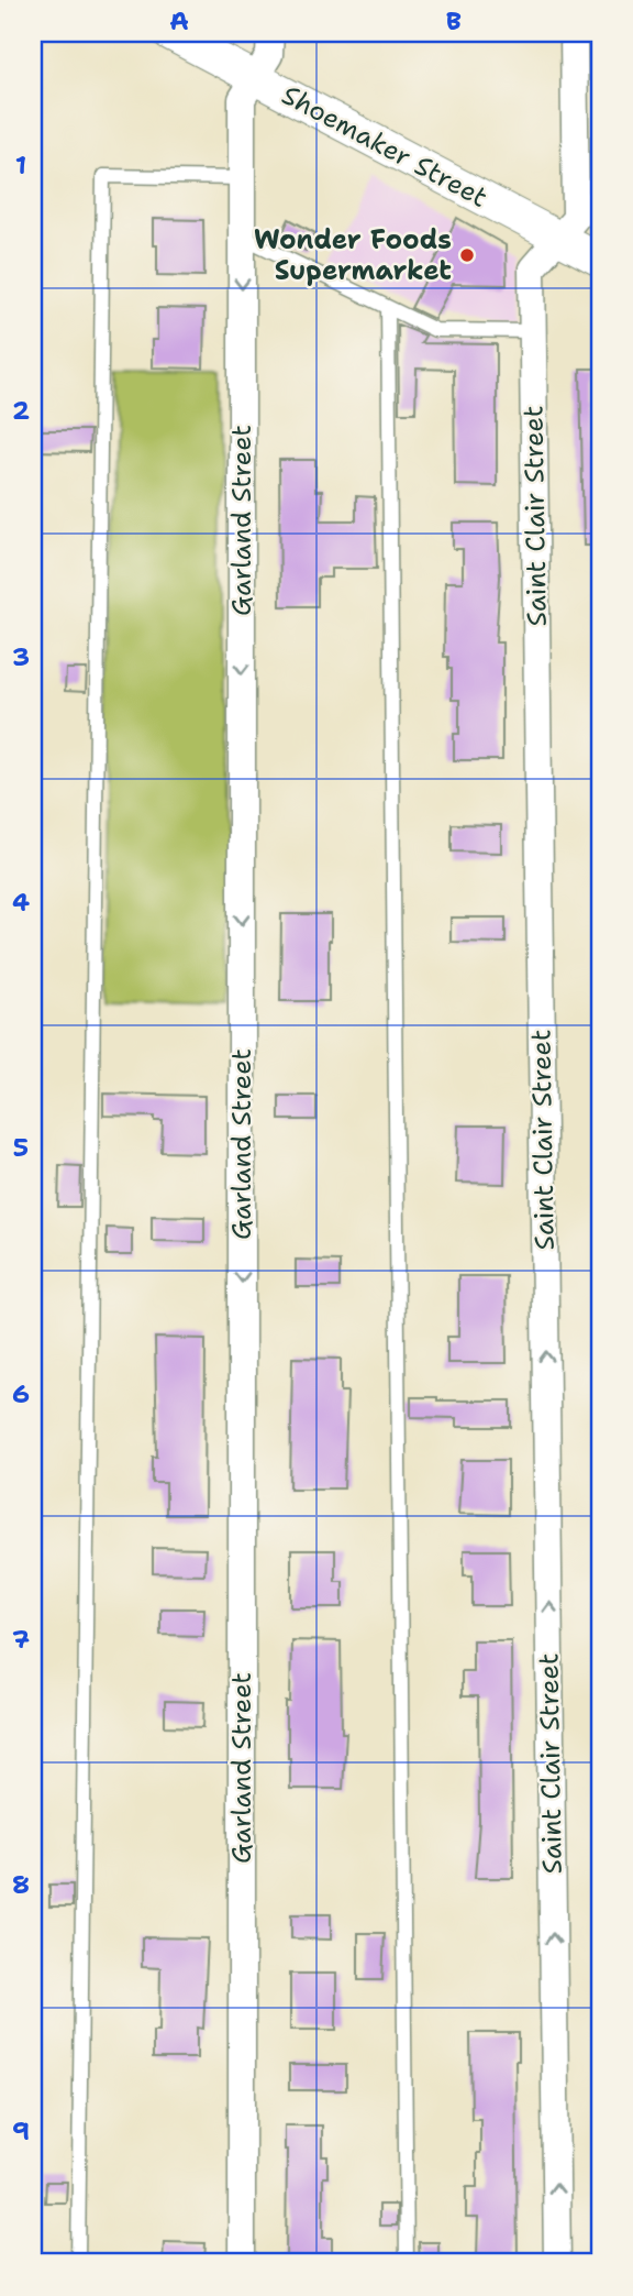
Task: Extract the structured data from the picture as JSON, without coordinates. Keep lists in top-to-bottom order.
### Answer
{
  "streets": {
    "street": ["Shoemaker Street", "Saint Clair Street", "Garland Street"]
  },
  "crossings": [
    ["Shoemaker Street", "Saint Clair Street"],
    ["Shoemaker Street", "Garland Street"]
  ],
  "one_way": ["Saint Clair Street", "Garland Street"],
  "places": ["Wonder Foods Supermarket"],
  "grid": {
    "columns": ["A", "B"],
    "rows": [
      "1",
      "2",
      "3",
      "4",
      "5",
      "6",
      "7",
      "8",
      "9"
    ]
  }
}
